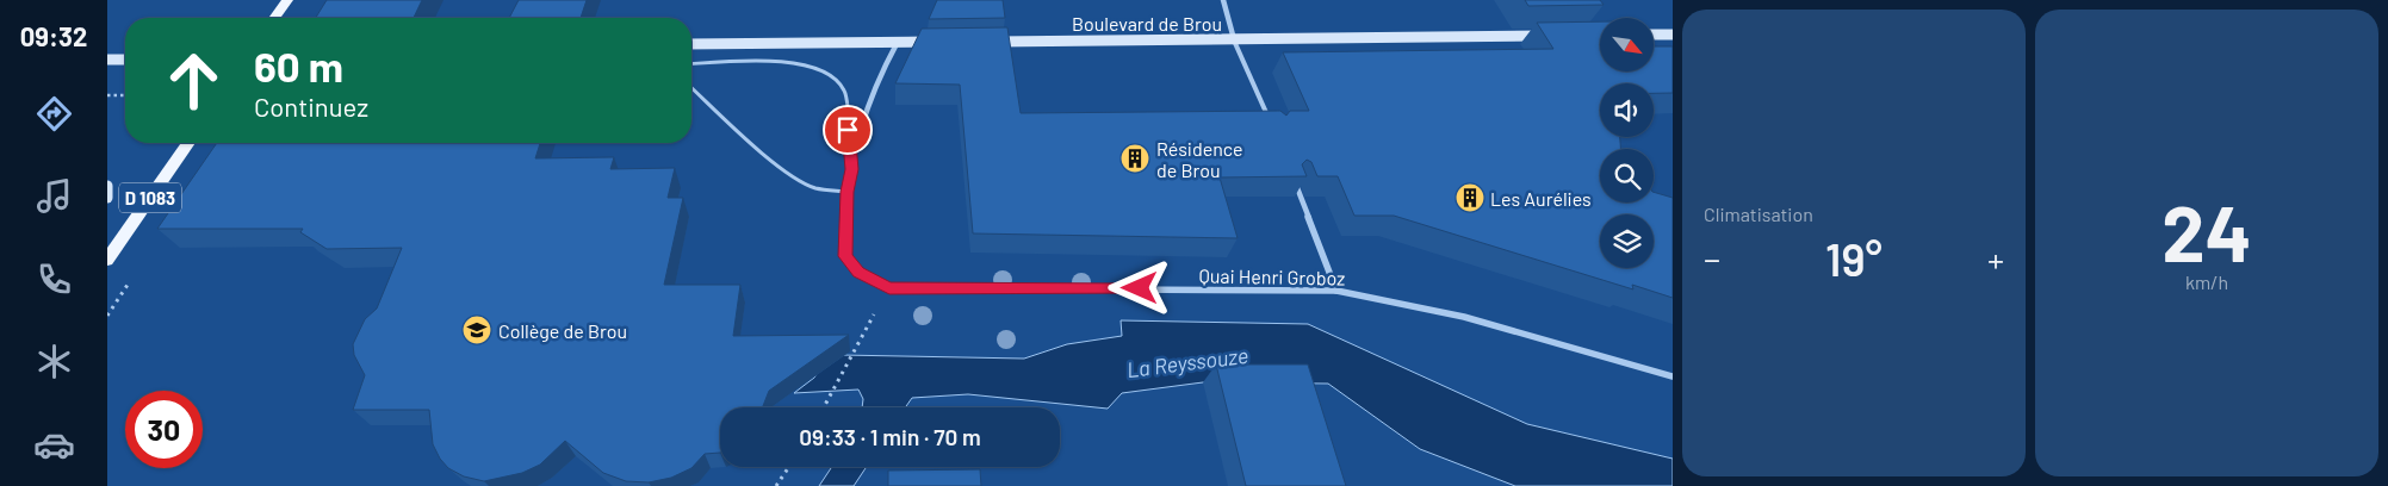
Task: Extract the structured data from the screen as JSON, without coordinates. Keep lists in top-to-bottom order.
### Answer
{
  "streets": {
    "main road": ["Boulevard de Brou", "D 1083"],
    "street": ["Quai Henri Groboz"]
  },
  "water": ["La Reyssouze"],
  "places": {
    "building": ["Résidence de Brou", "Les Aurélies"],
    "school or university": ["Collège de Brou"]
  },
  "north": "bottom right",
  "page": {
    "tabs": "09:32",
    "tile": [
      "Climatisation",
      ["24", "km/h"]
    ],
    "turn": ["60 m", "Continuez"],
    "heat": ["−", "19°", "+"],
    "limit": "30",
    "trip": "09:33 · 1 min · 70 m"
  }
}
